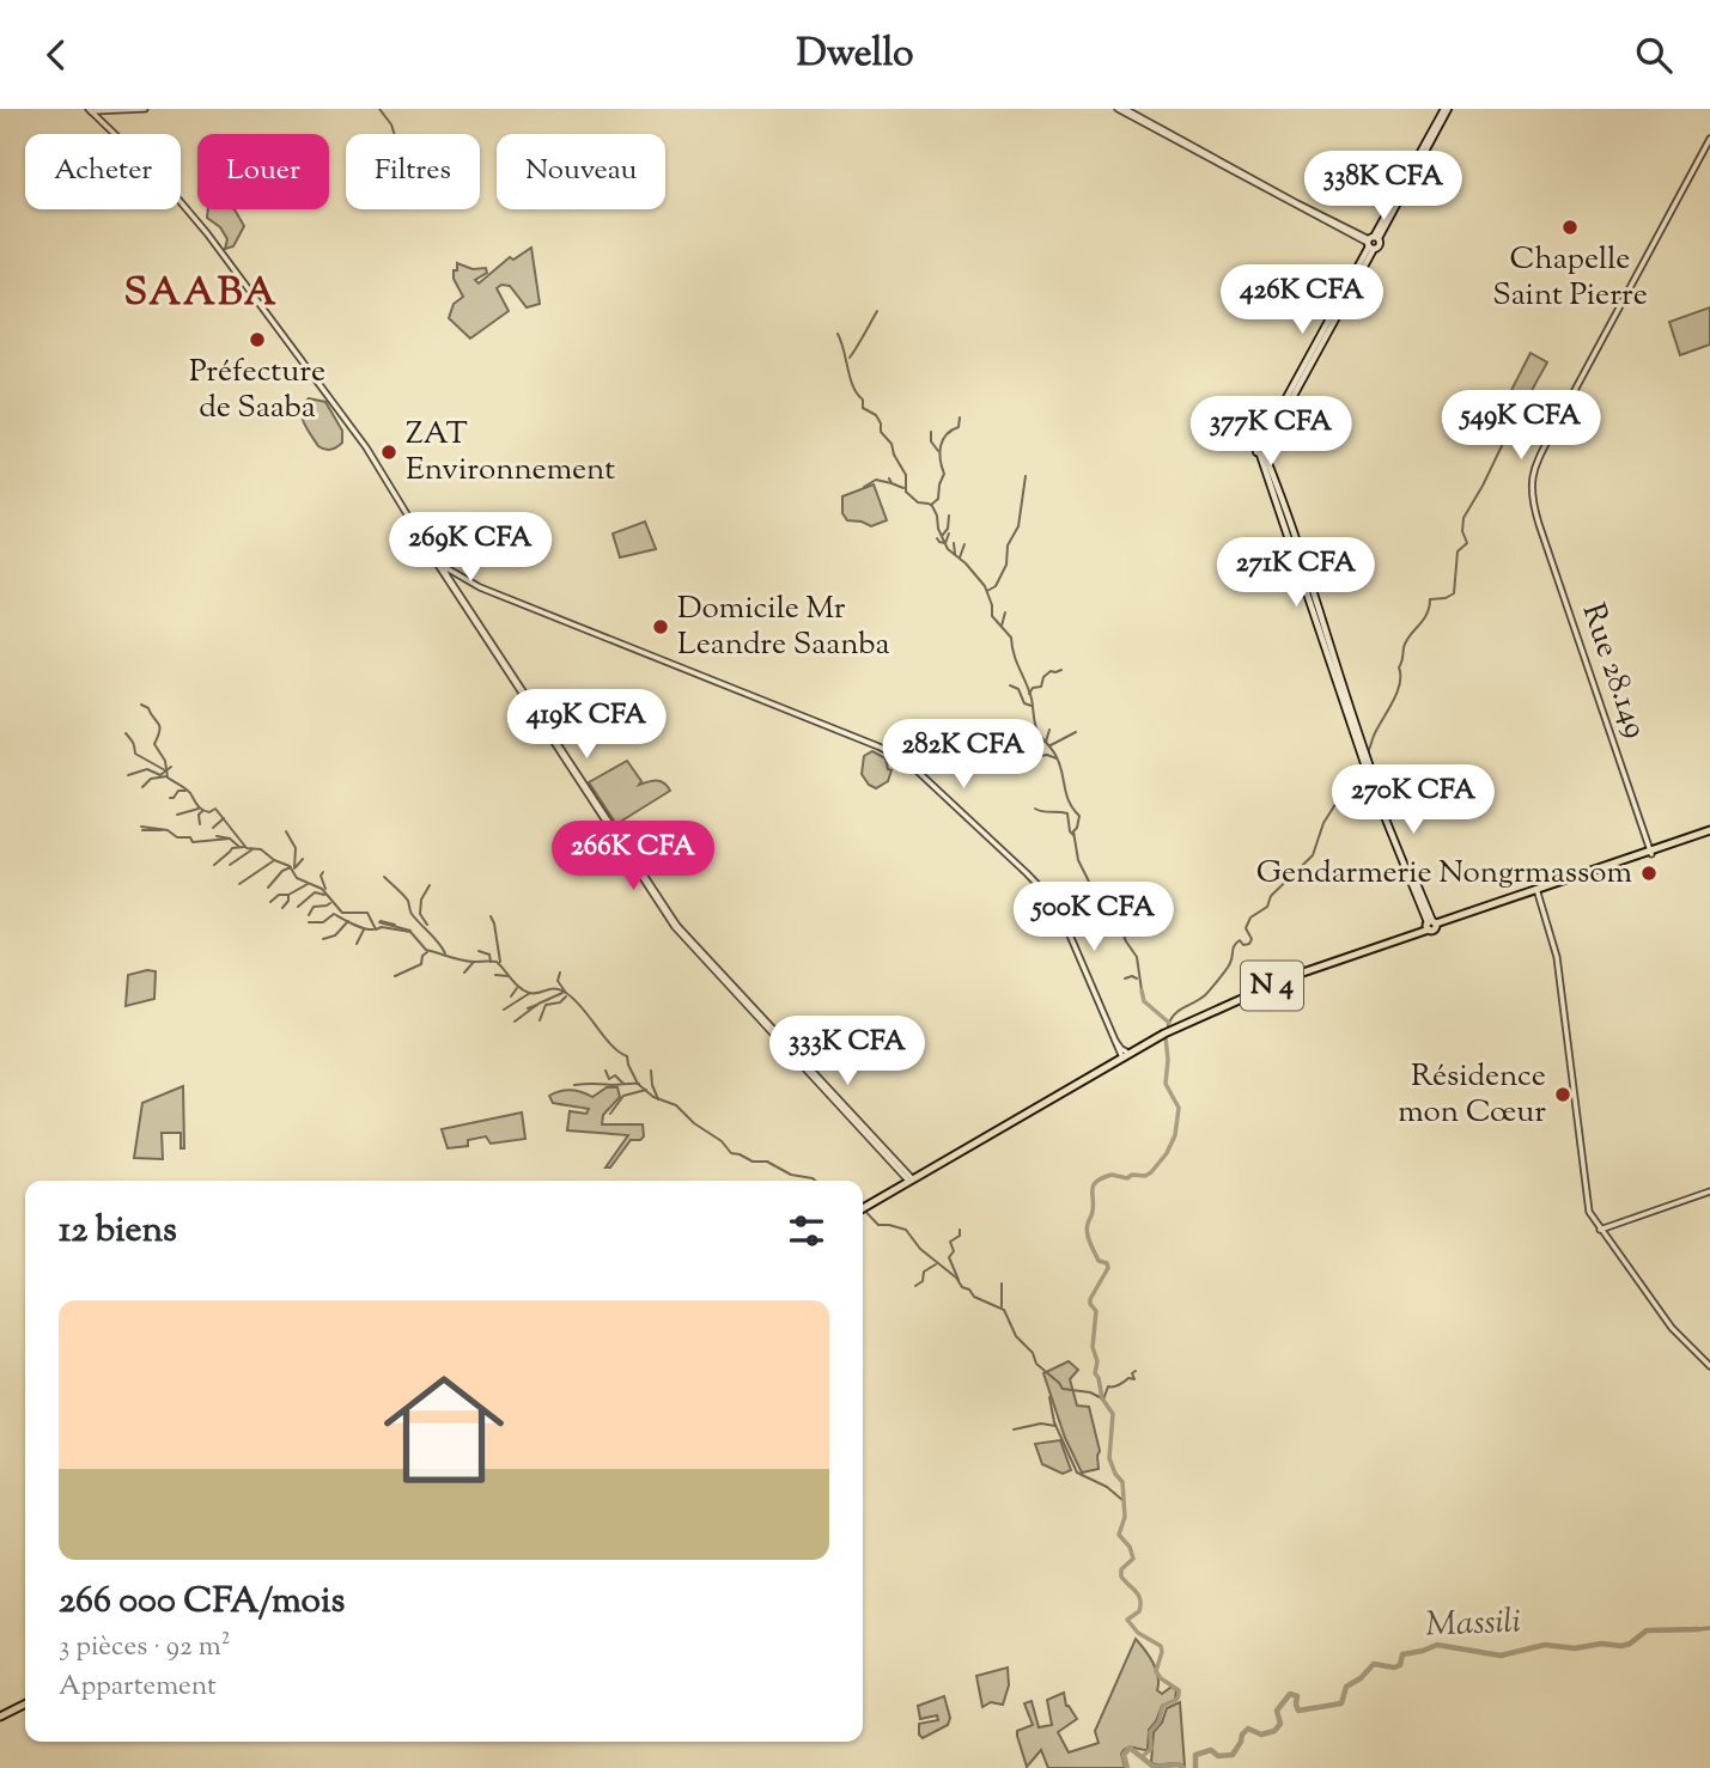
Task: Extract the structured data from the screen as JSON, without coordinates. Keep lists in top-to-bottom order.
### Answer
{
  "streets": {
    "highway": ["N 4"],
    "street": ["Rue 28.149"]
  },
  "crossings": [
    ["Rue 28.149", "N 4"]
  ],
  "districts": ["SAABA"],
  "water": ["Massili"],
  "places": [
    "Chapelle Saint Pierre",
    "Préfecture de Saaba",
    "ZAT Environnement",
    "Domicile Mr Leandre Saanba",
    "Gendarmerie Nongrmassom",
    "Résidence mon Cœur"
  ],
  "page": {
    "header": "Dwello",
    "chip": [
      "Acheter",
      "Louer",
      "Filtres",
      "Nouveau"
    ],
    "price": [
      "338K CFA",
      "426K CFA",
      "549K CFA",
      "377K CFA",
      "269K CFA",
      "271K CFA",
      "419K CFA",
      "282K CFA",
      "270K CFA",
      "266K CFA",
      "500K CFA",
      "333K CFA"
    ],
    "heading": "12 biens",
    "list": [
      {
        "name": "266 000 CFA/mois",
        "note": "3 pièces · 92 m² · Appartement"
      }
    ]
  }
}
